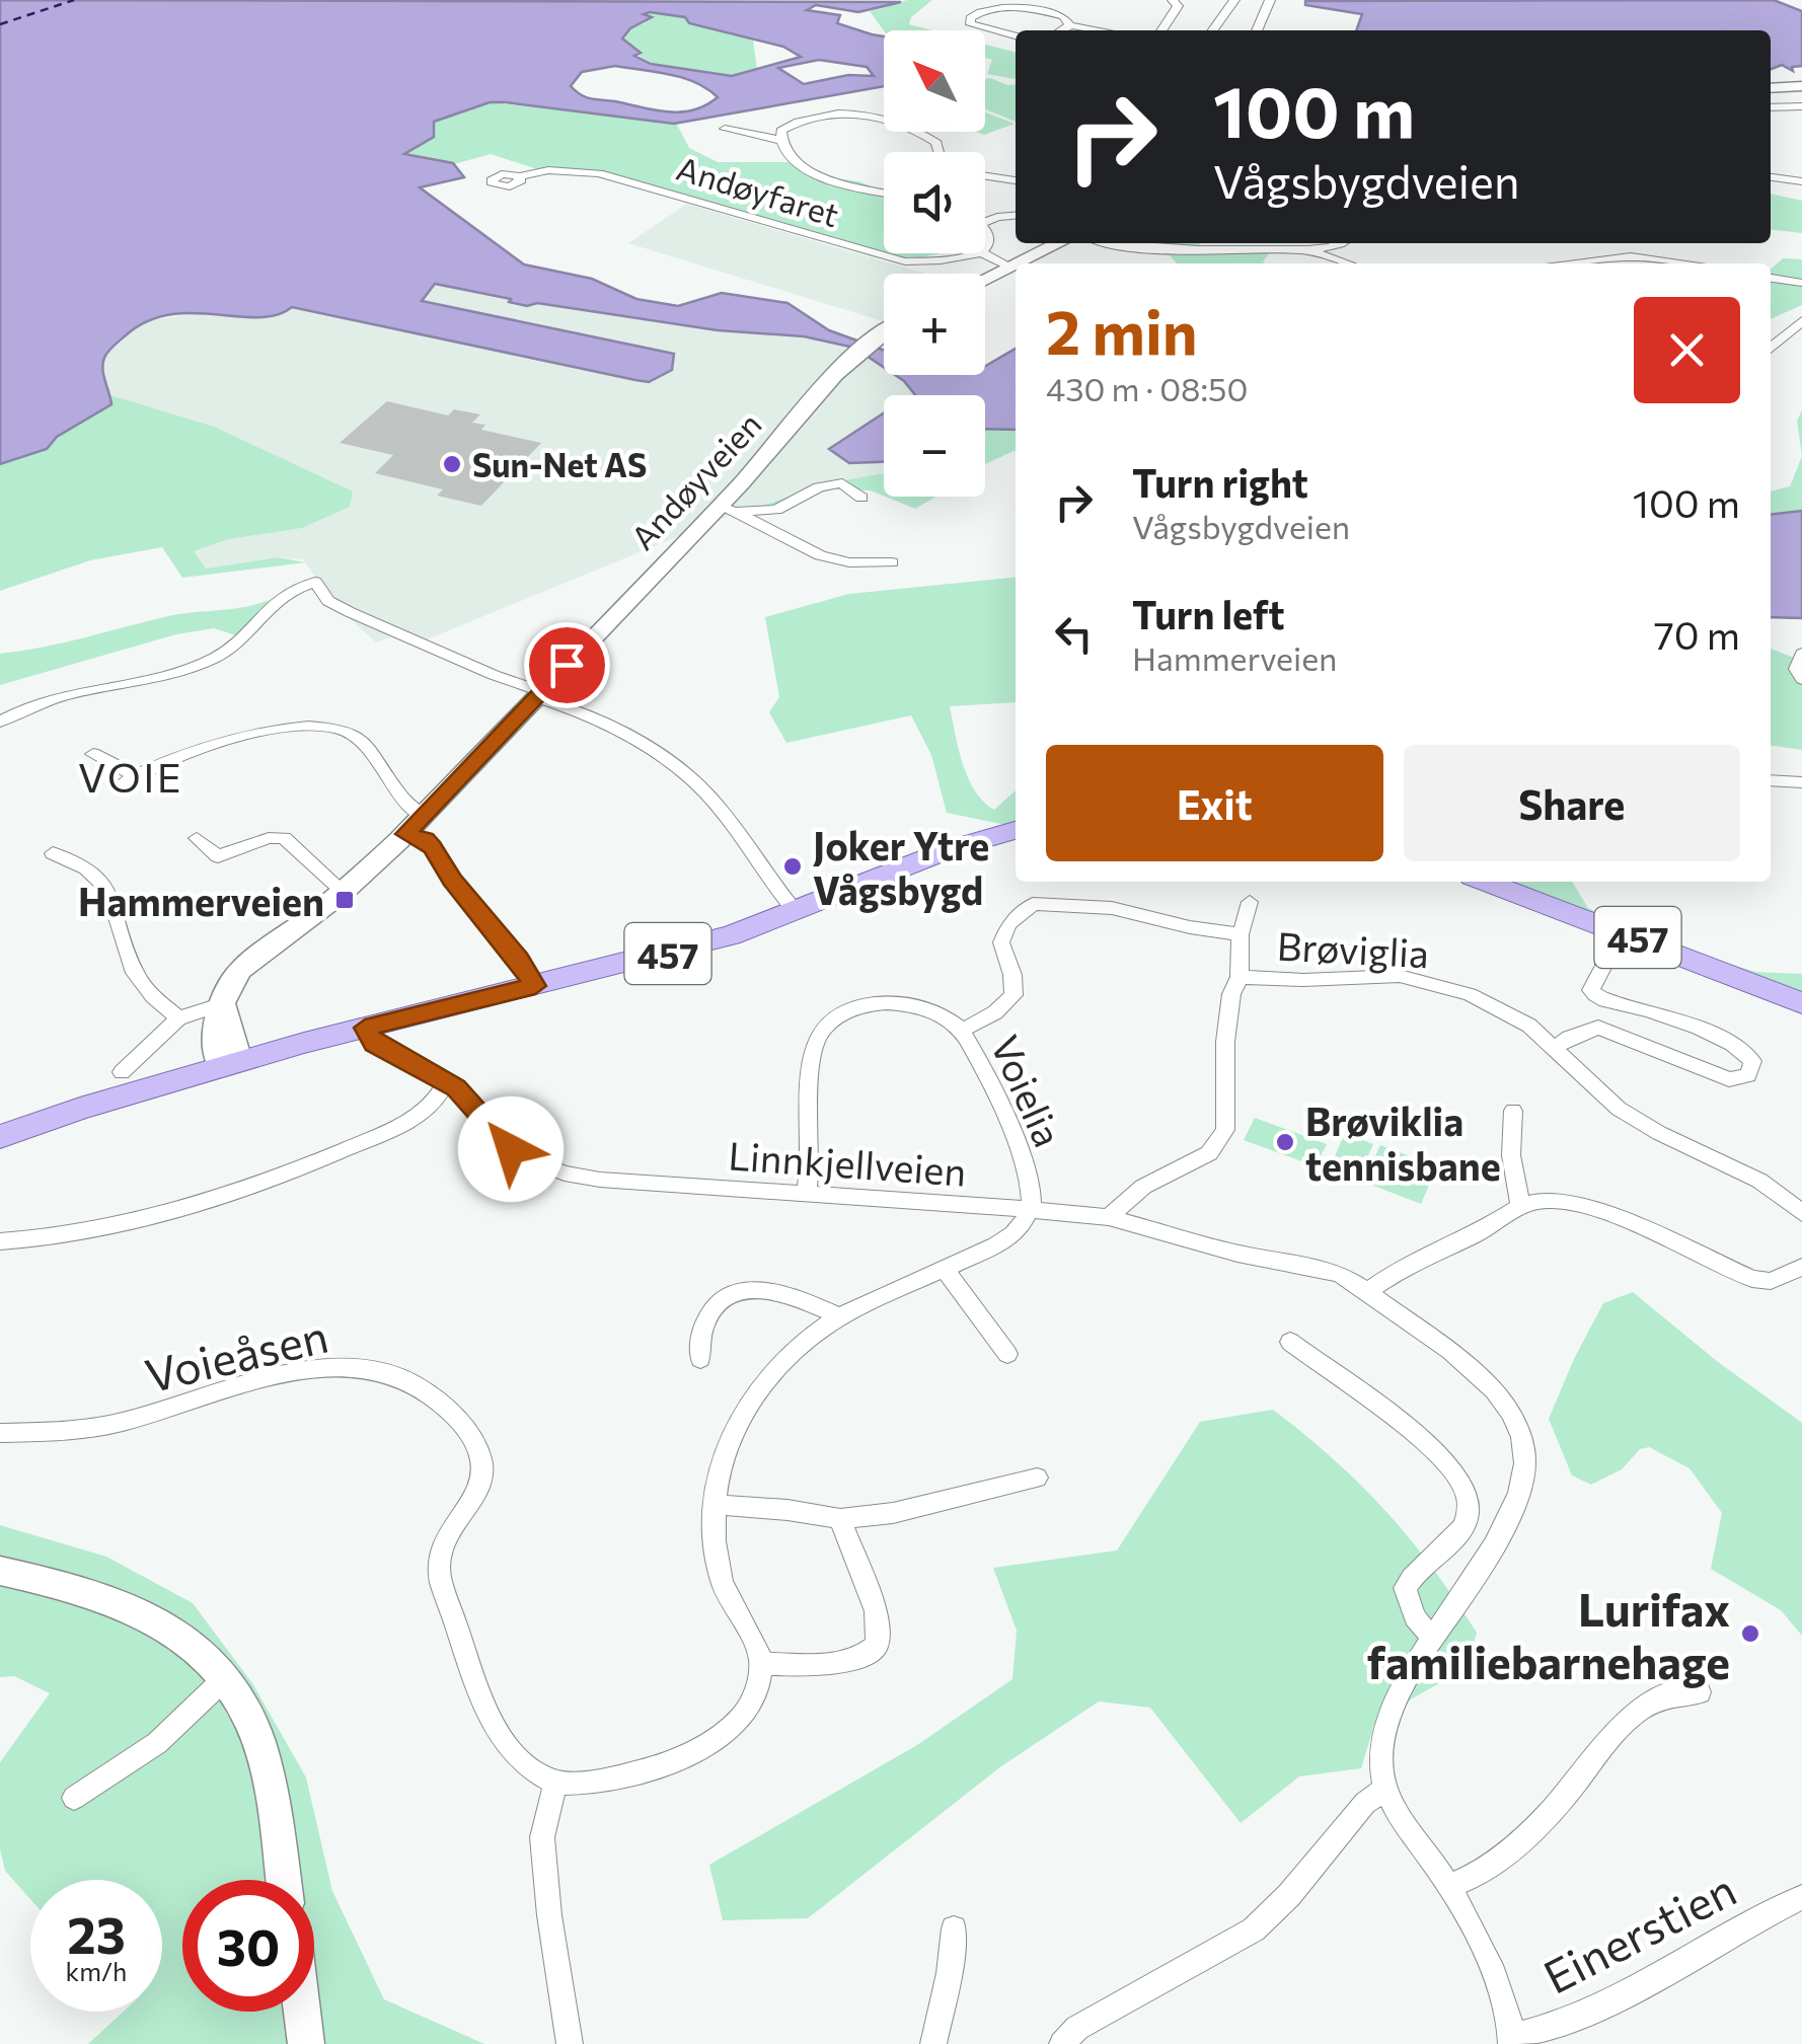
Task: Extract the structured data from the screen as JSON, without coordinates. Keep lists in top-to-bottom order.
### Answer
{
  "streets": {
    "main road": ["457"],
    "street": [
      "Andøyfaret",
      "Andøyveien",
      "Brøviglia",
      "Voielia",
      "Linnkjellveien",
      "Voieåsen",
      "Einerstien"
    ]
  },
  "crossings": [
    ["Andøyveien", "457"],
    ["457", "Linnkjellveien"],
    ["Brøviglia", "Voielia"],
    ["Brøviglia", "Linnkjellveien"],
    ["Voielia", "Linnkjellveien"]
  ],
  "districts": ["VOIE"],
  "places": {
    "other": [
      "Sun-Net AS",
      "Joker Ytre Vågsbygd",
      "Brøviklia tennisbane",
      "Lurifax familiebarnehage"
    ],
    "transit": ["Hammerveien"]
  },
  "north": "top left",
  "page": {
    "map_buttons": ["+", "−"],
    "turn": ["100 m", "Vågsbygdveien"],
    "heading": ["2 min", "430 m · 08:50"],
    "list": [
      {
        "name": "Turn right",
        "note": "Vågsbygdveien",
        "value": "100 m"
      },
      {
        "name": "Turn left",
        "note": "Hammerveien",
        "value": "70 m"
      }
    ],
    "buttons": ["Exit", "Share"],
    "speed": "23 km/h",
    "limit": "30"
  }
}
